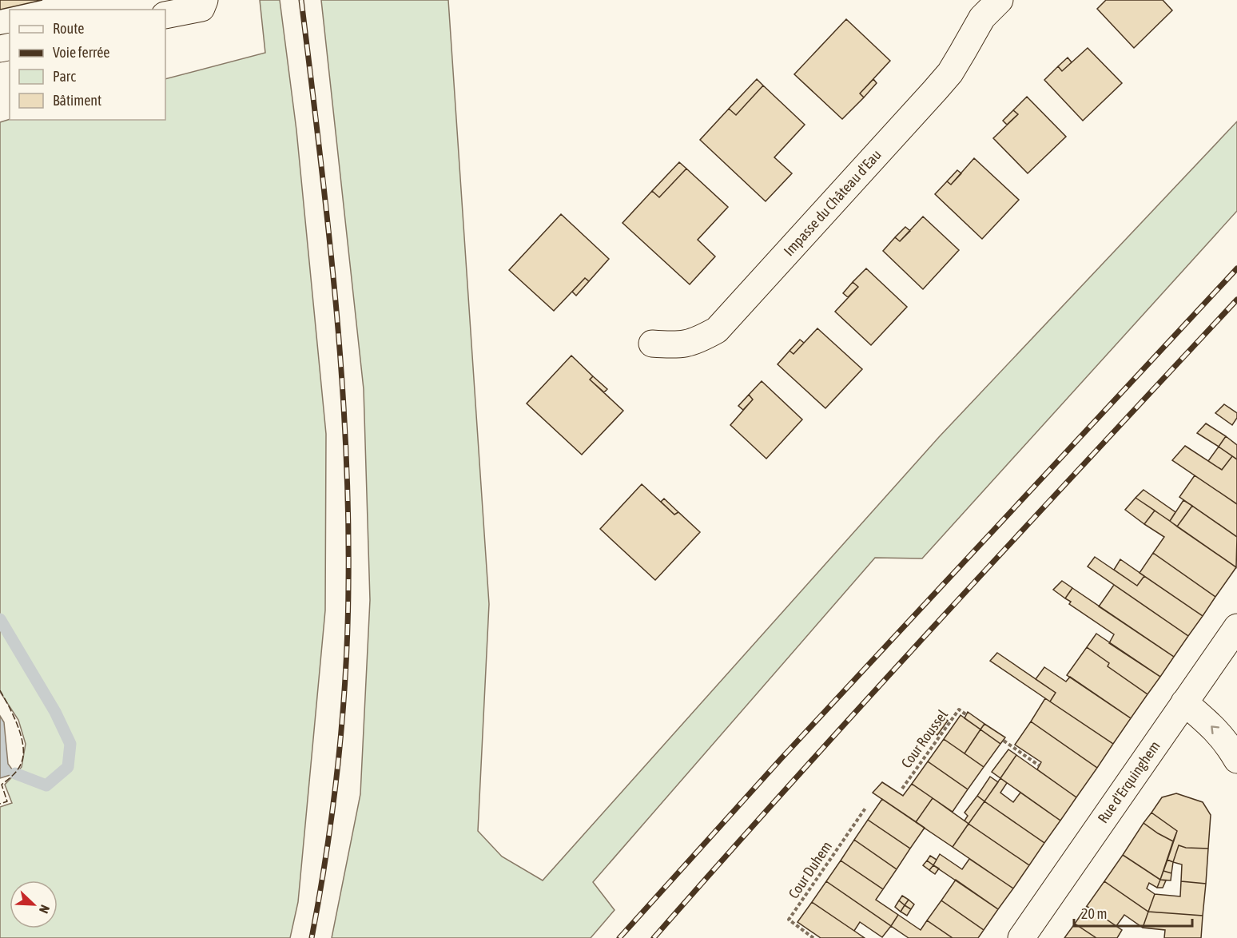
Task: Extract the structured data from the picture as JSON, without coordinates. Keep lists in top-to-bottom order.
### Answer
{
  "streets": {
    "street": ["Impasse du Château d'Eau", "Rue d'Erquinghem"],
    "path": ["Cour Roussel", "Cour Duhem"]
  },
  "legend": [
    "Route",
    "Voie ferrée",
    "Parc",
    "Bâtiment"
  ],
  "scale_bar": "20 m",
  "north": "bottom right"
}
